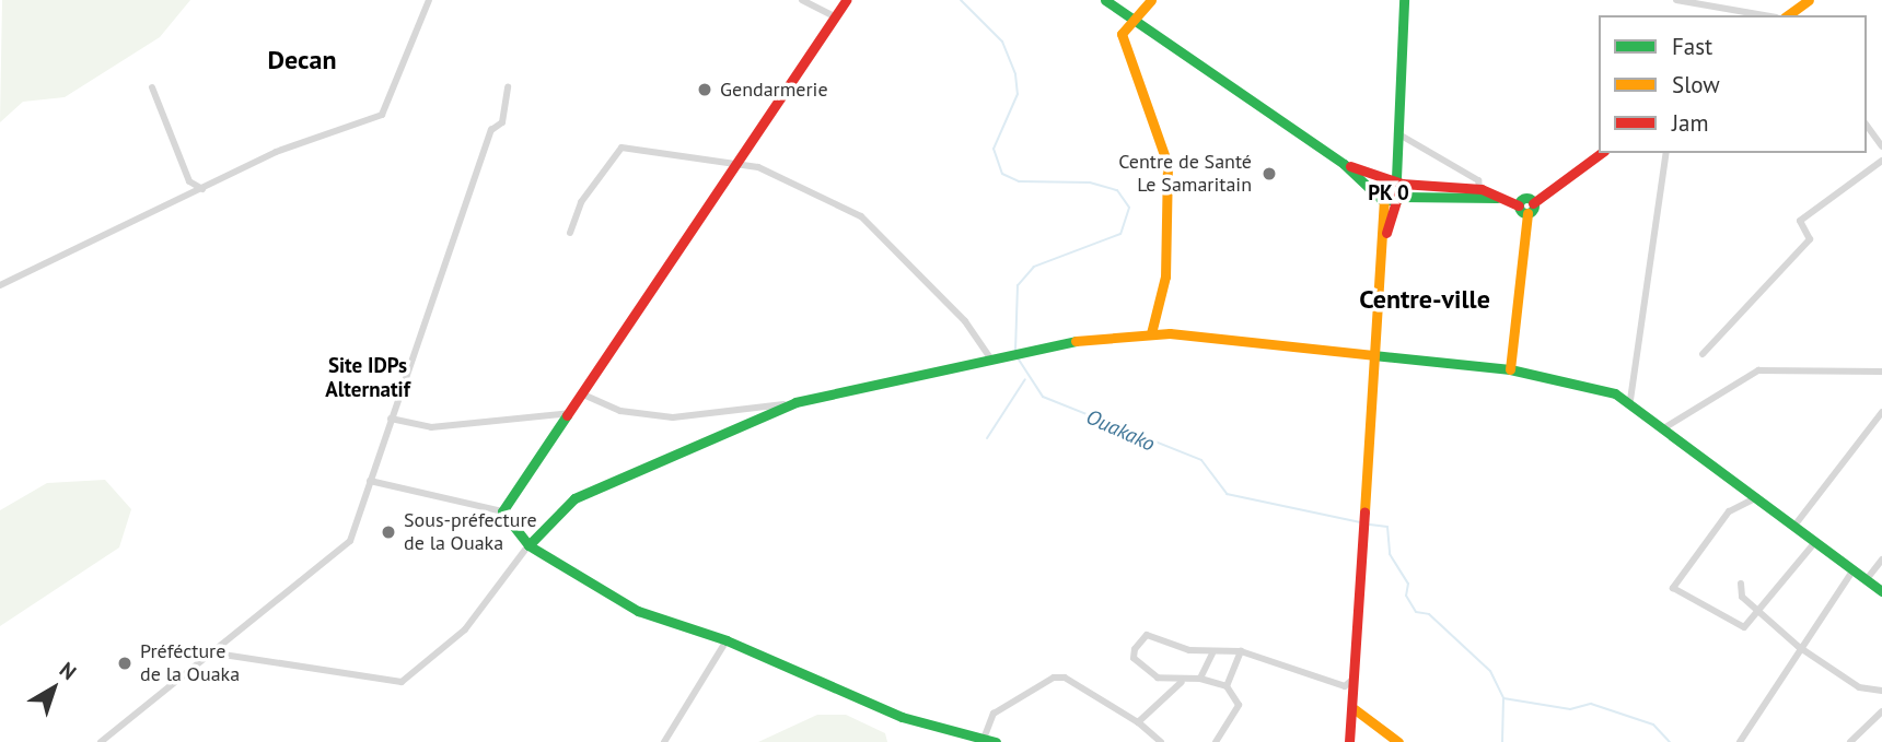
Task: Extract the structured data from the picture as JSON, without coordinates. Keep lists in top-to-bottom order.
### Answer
{
  "districts": [
    "Decan",
    "PK 0",
    "Centre-ville",
    "Site IDPs Alternatif"
  ],
  "water": ["Ouakako"],
  "places": [
    "Gendarmerie",
    "Centre de Santé Le Samaritain",
    "Sous-préfecture de la Ouaka",
    "Préfécture de la Ouaka"
  ],
  "legend": ["Fast", "Slow", "Jam"],
  "north": "top right"
}
